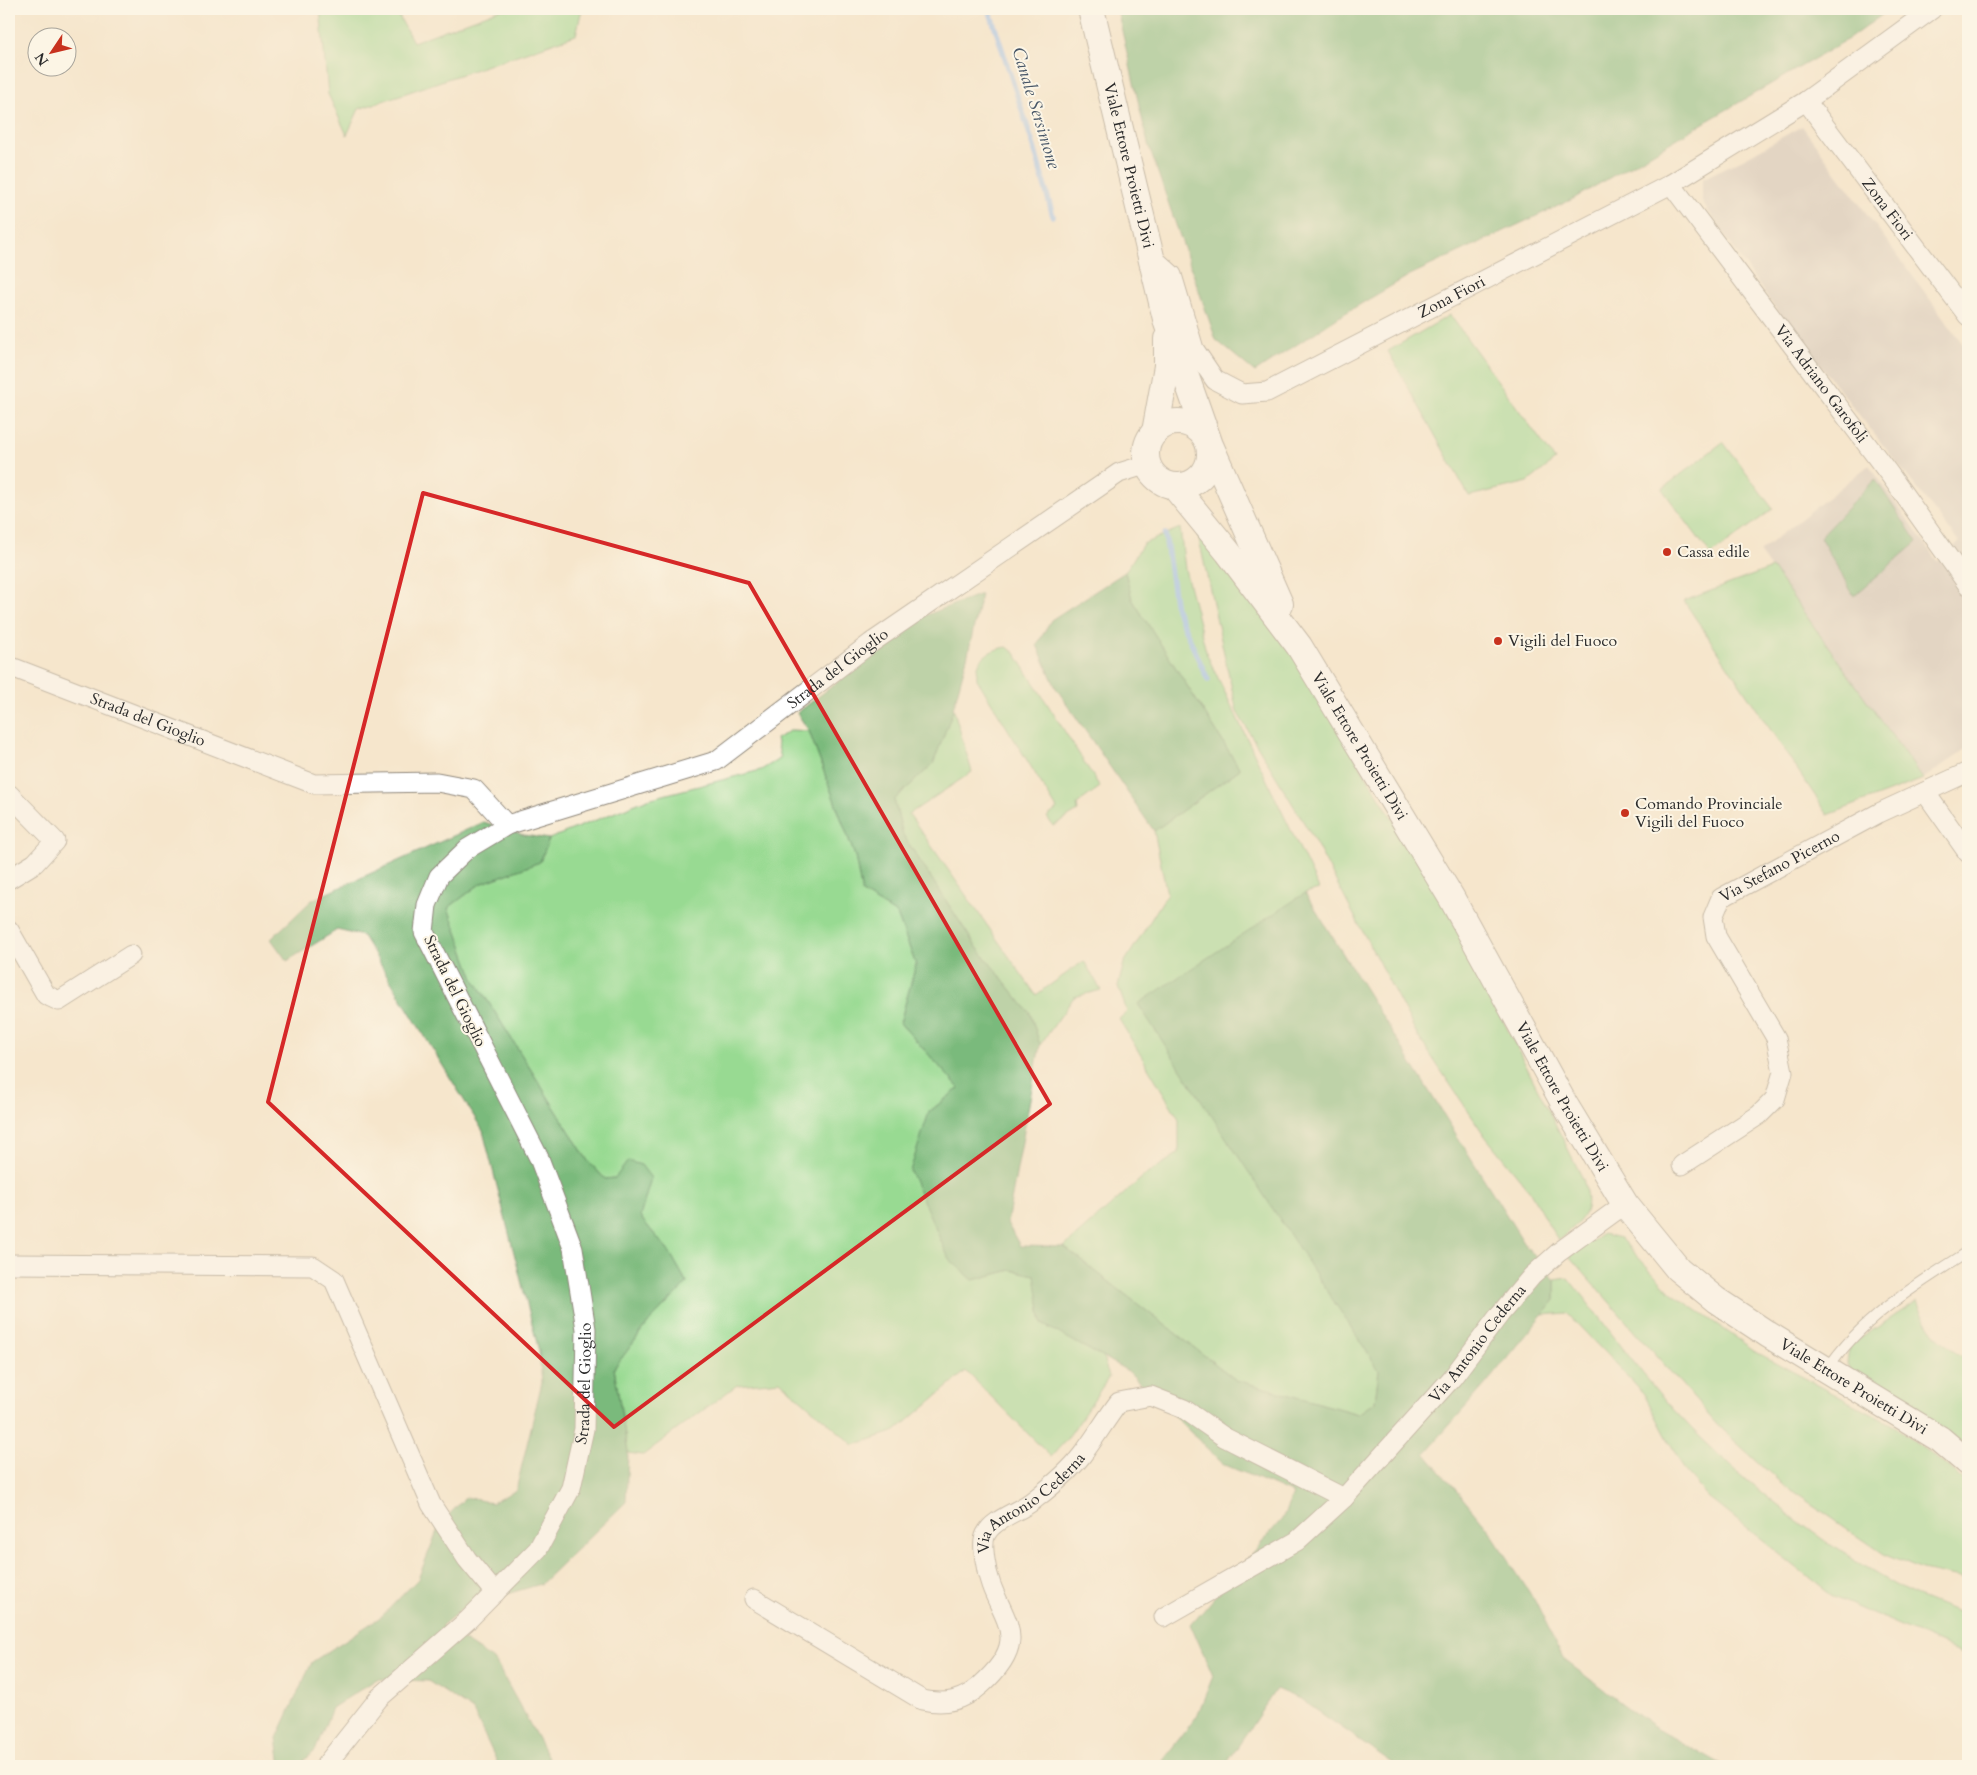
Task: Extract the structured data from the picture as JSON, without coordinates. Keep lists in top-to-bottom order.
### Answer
{
  "streets": {
    "main road": ["Viale Ettore Proietti Divi"],
    "street": [
      "Zona Fiori",
      "Via Adriano Garofoli",
      "Strada del Gioglio",
      "Via Stefano Picerno",
      "Via Antonio Cederna"
    ]
  },
  "crossings": [
    ["Viale Ettore Proietti Divi", "Zona Fiori"],
    ["Viale Ettore Proietti Divi", "Strada del Gioglio"],
    ["Viale Ettore Proietti Divi", "Via Antonio Cederna"],
    ["Zona Fiori", "Via Adriano Garofoli"]
  ],
  "water": ["Canale Sersimone"],
  "places": ["Cassa edile", "Vigili del Fuoco", "Comando Provinciale Vigili del Fuoco"],
  "north": "bottom left"
}
